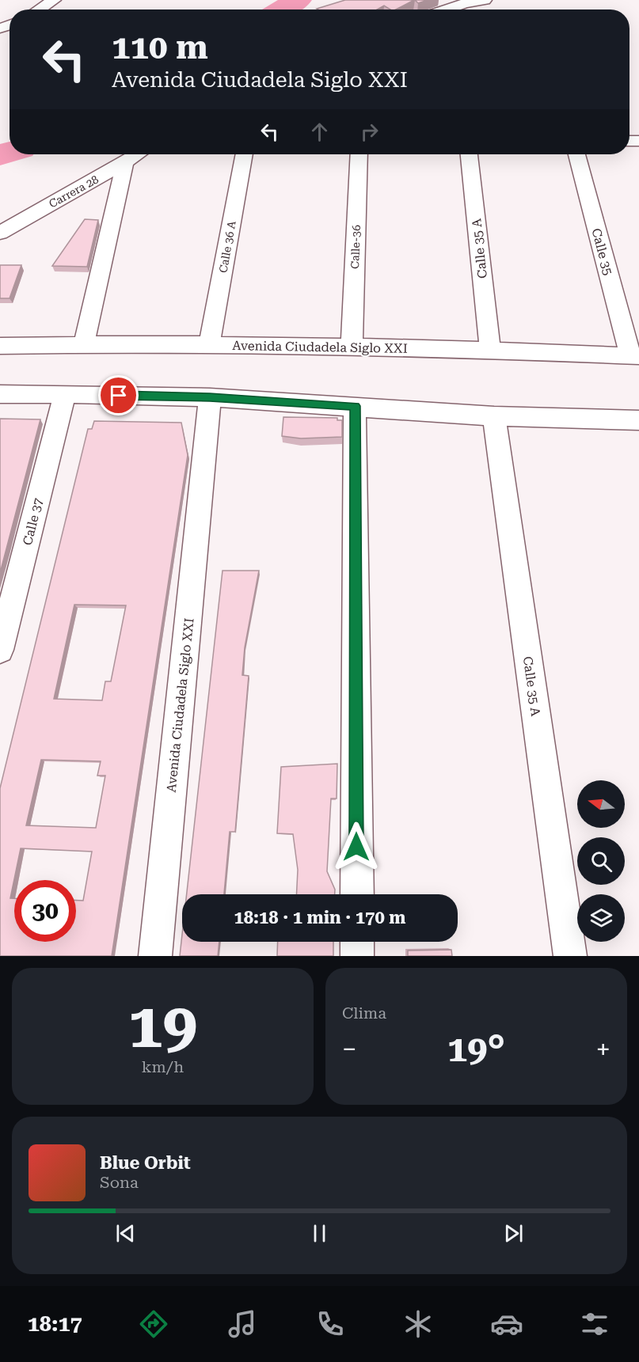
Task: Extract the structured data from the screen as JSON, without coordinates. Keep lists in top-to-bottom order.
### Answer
{
  "streets": {
    "street": [
      "Carrera 28",
      "Calle 36 A",
      "Calle-36",
      "Calle 35 A",
      "Calle 35",
      "Avenida Ciudadela Siglo XXI",
      "Calle 37"
    ]
  },
  "crossings": [
    ["Calle 36 A", "Avenida Ciudadela Siglo XXI"],
    ["Calle-36", "Avenida Ciudadela Siglo XXI"],
    ["Calle 35 A", "Avenida Ciudadela Siglo XXI"],
    ["Calle 35", "Avenida Ciudadela Siglo XXI"]
  ],
  "north": "left",
  "page": {
    "turn": ["110 m", "Avenida Ciudadela Siglo XXI"],
    "limit": "30",
    "trip": "18:18 · 1 min · 170 m",
    "tile": [
      ["19", "km/h"],
      "Clima"
    ],
    "heat": ["−", "19°", "+"],
    "song": ["Blue Orbit", "Sona"],
    "tabs": "18:17"
  }
}
